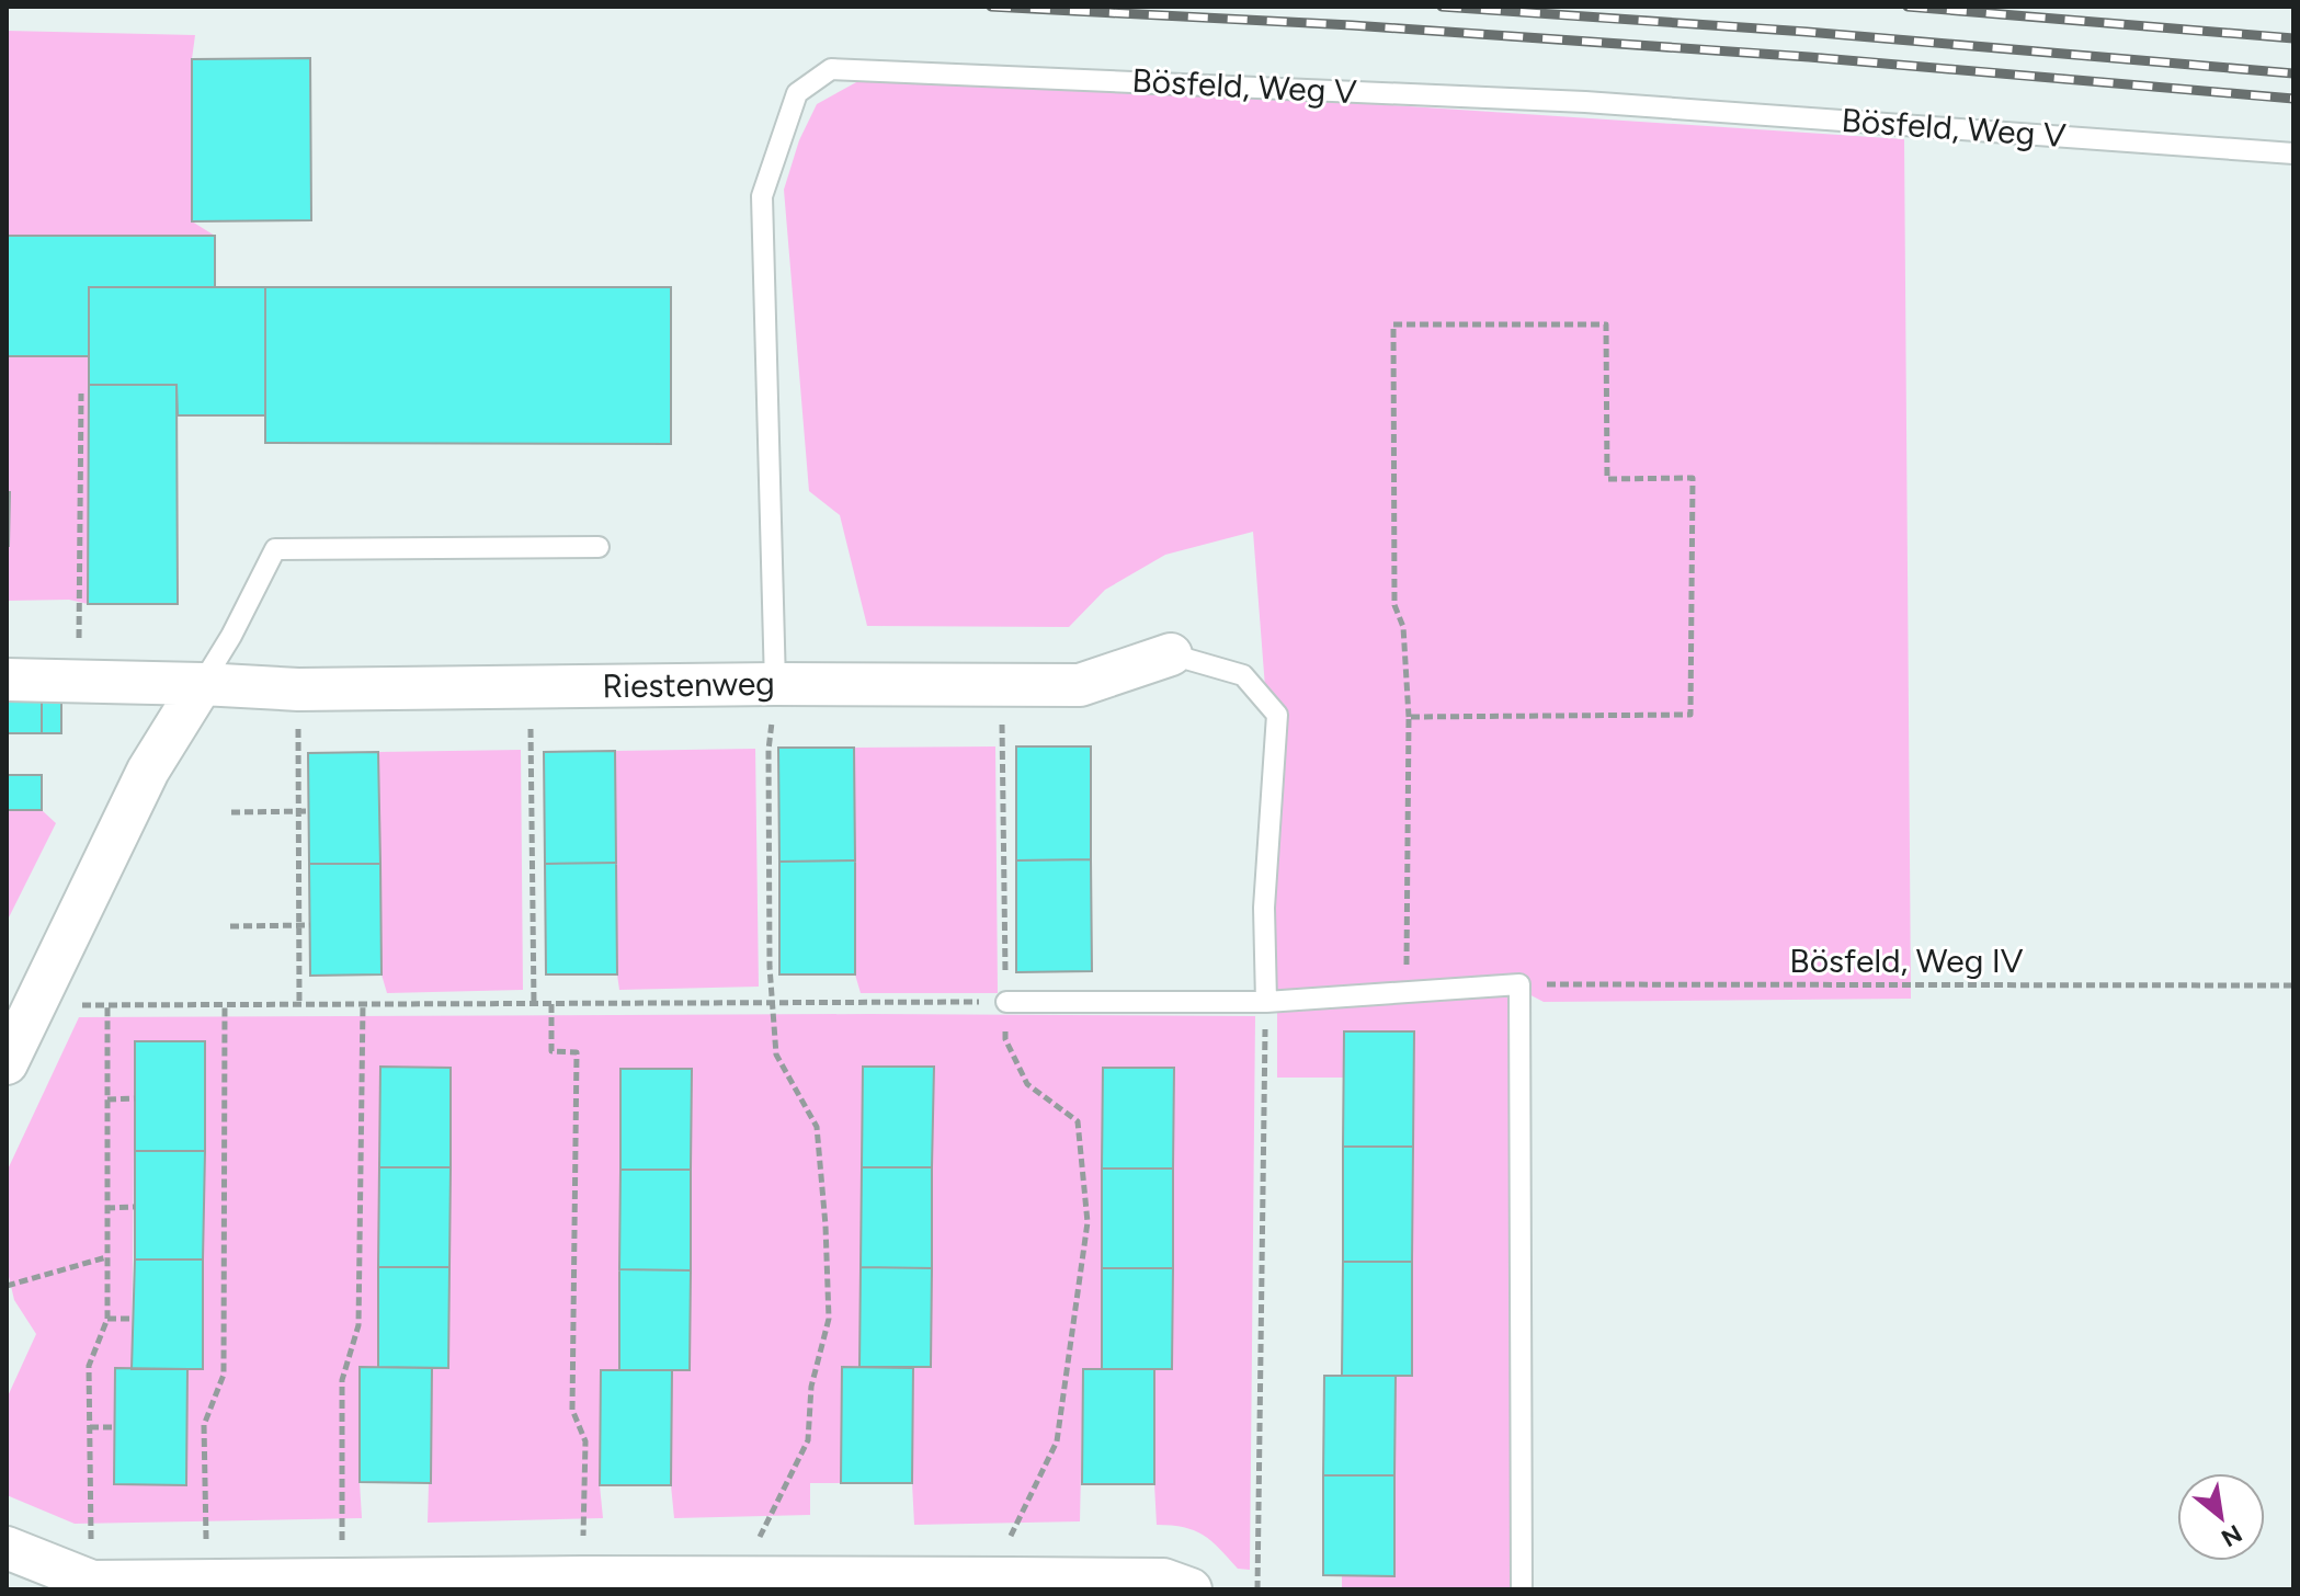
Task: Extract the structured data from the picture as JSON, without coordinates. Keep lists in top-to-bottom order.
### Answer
{
  "streets": {
    "street": ["Riestenweg"],
    "lane": ["Bösfeld, Weg V"],
    "path": ["Bösfeld, Weg IV"]
  },
  "crossings": [
    ["Bösfeld, Weg V", "Riestenweg"]
  ],
  "north": "bottom right"
}
